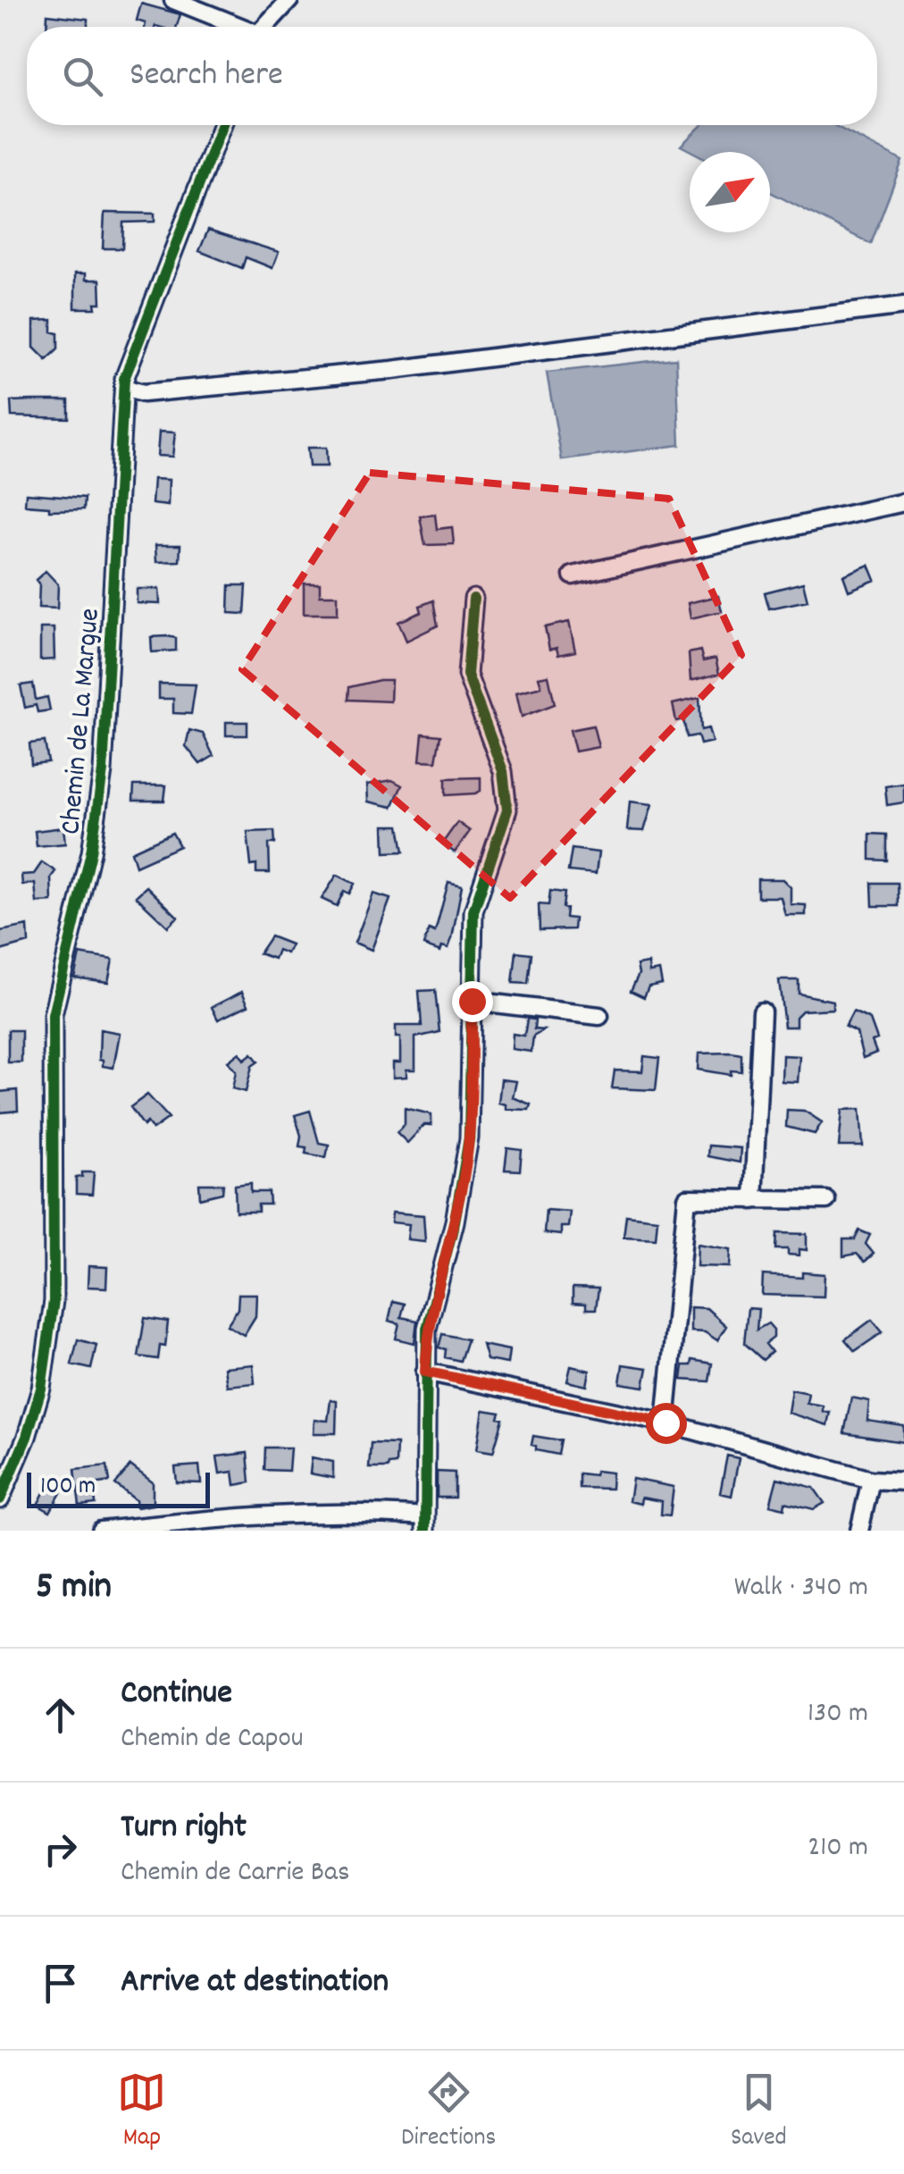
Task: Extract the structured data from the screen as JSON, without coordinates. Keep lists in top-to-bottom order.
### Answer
{
  "streets": {
    "street": ["Chemin de La Margue"]
  },
  "scale_bar": "100 m",
  "north": "top right",
  "page": {
    "search": "Search here",
    "scale": "100 m",
    "heading": ["5 min", "Walk · 340 m"],
    "list": [
      ["Continue", "Chemin de Capou", "130 m"],
      ["Turn right", "Chemin de Carrie Bas", "210 m"],
      "Arrive at destination"
    ],
    "nav": ["Map", "Directions", "Saved"]
  }
}
